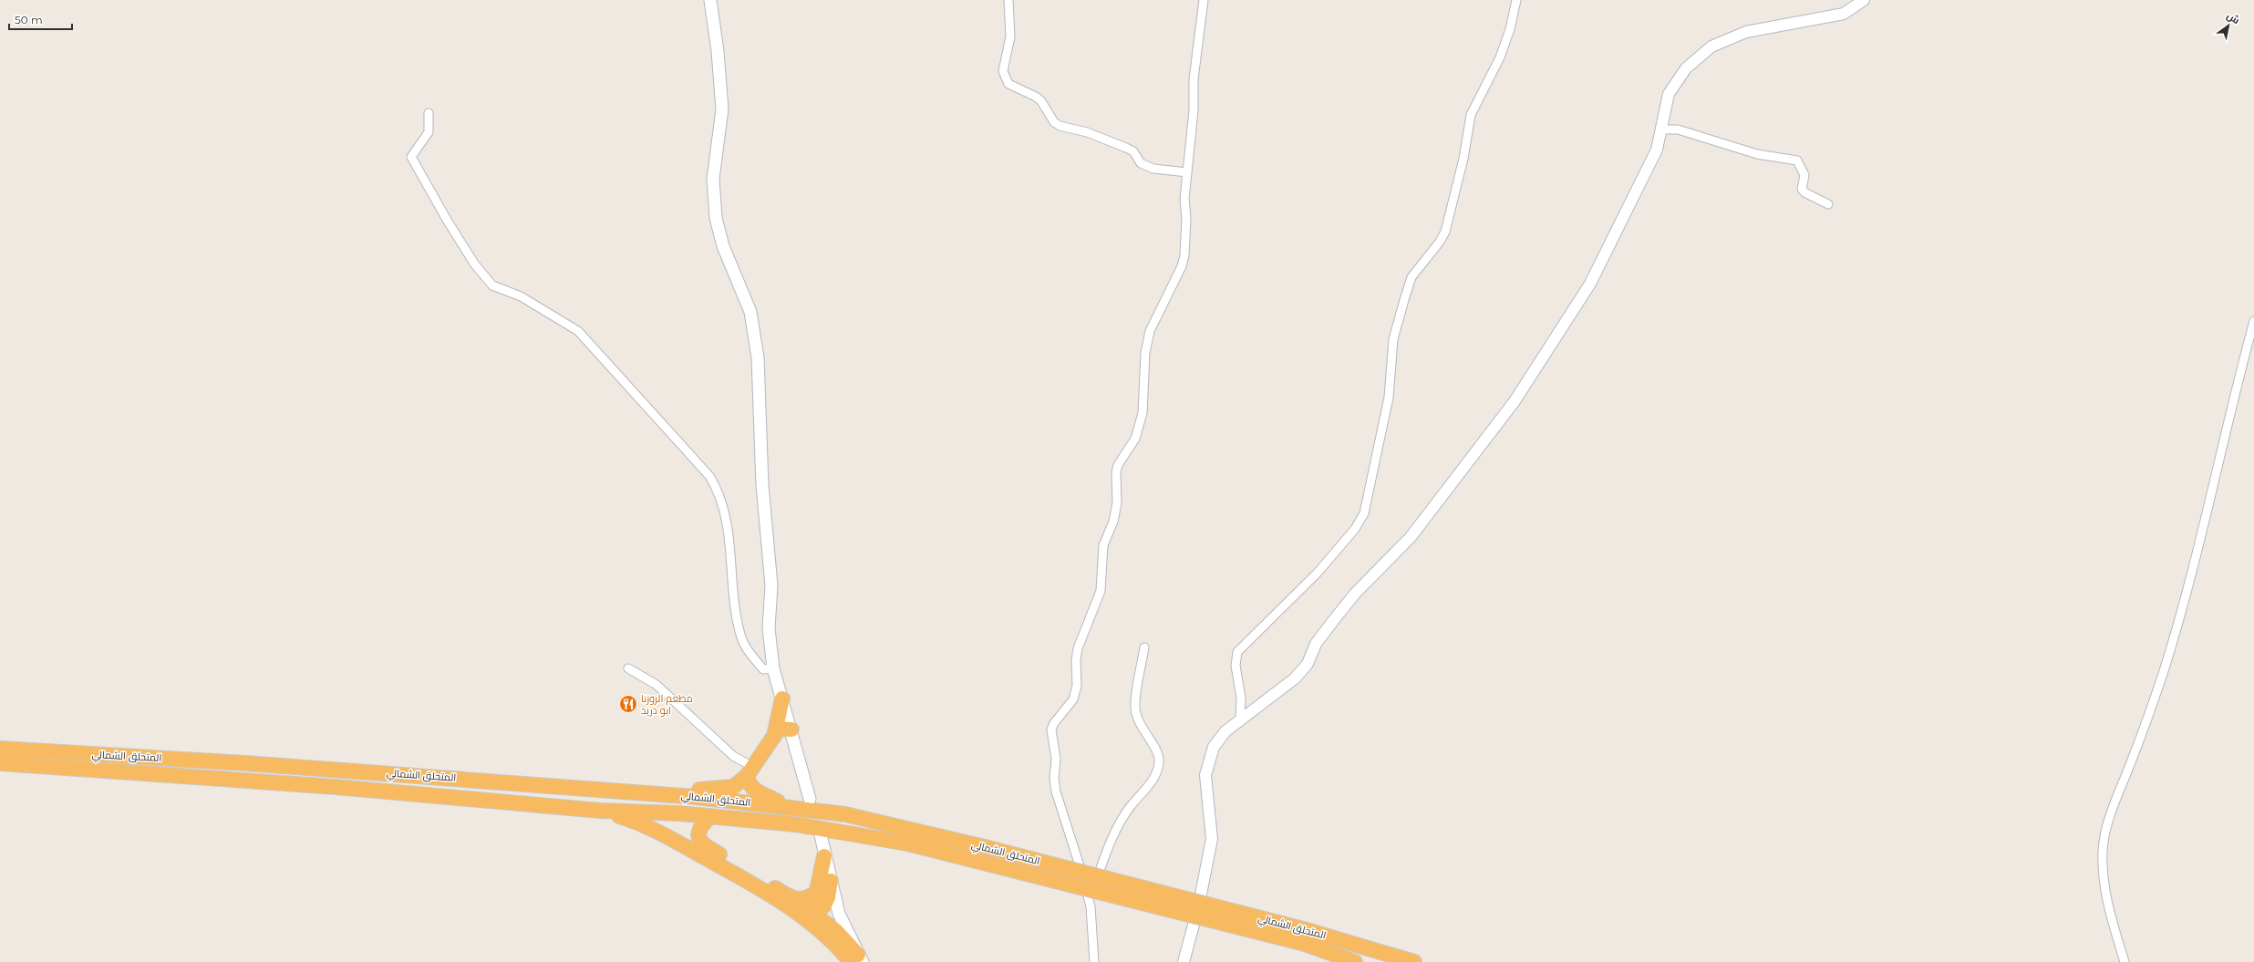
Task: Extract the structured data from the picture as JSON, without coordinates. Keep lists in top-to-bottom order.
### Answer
{
  "streets": {
    "highway": ["المتحلق الشمالي"]
  },
  "places": {
    "restaurant": ["مطعم الروزنا ابو دريد"]
  },
  "scale_bar": "50 m",
  "north": "top right"
}
